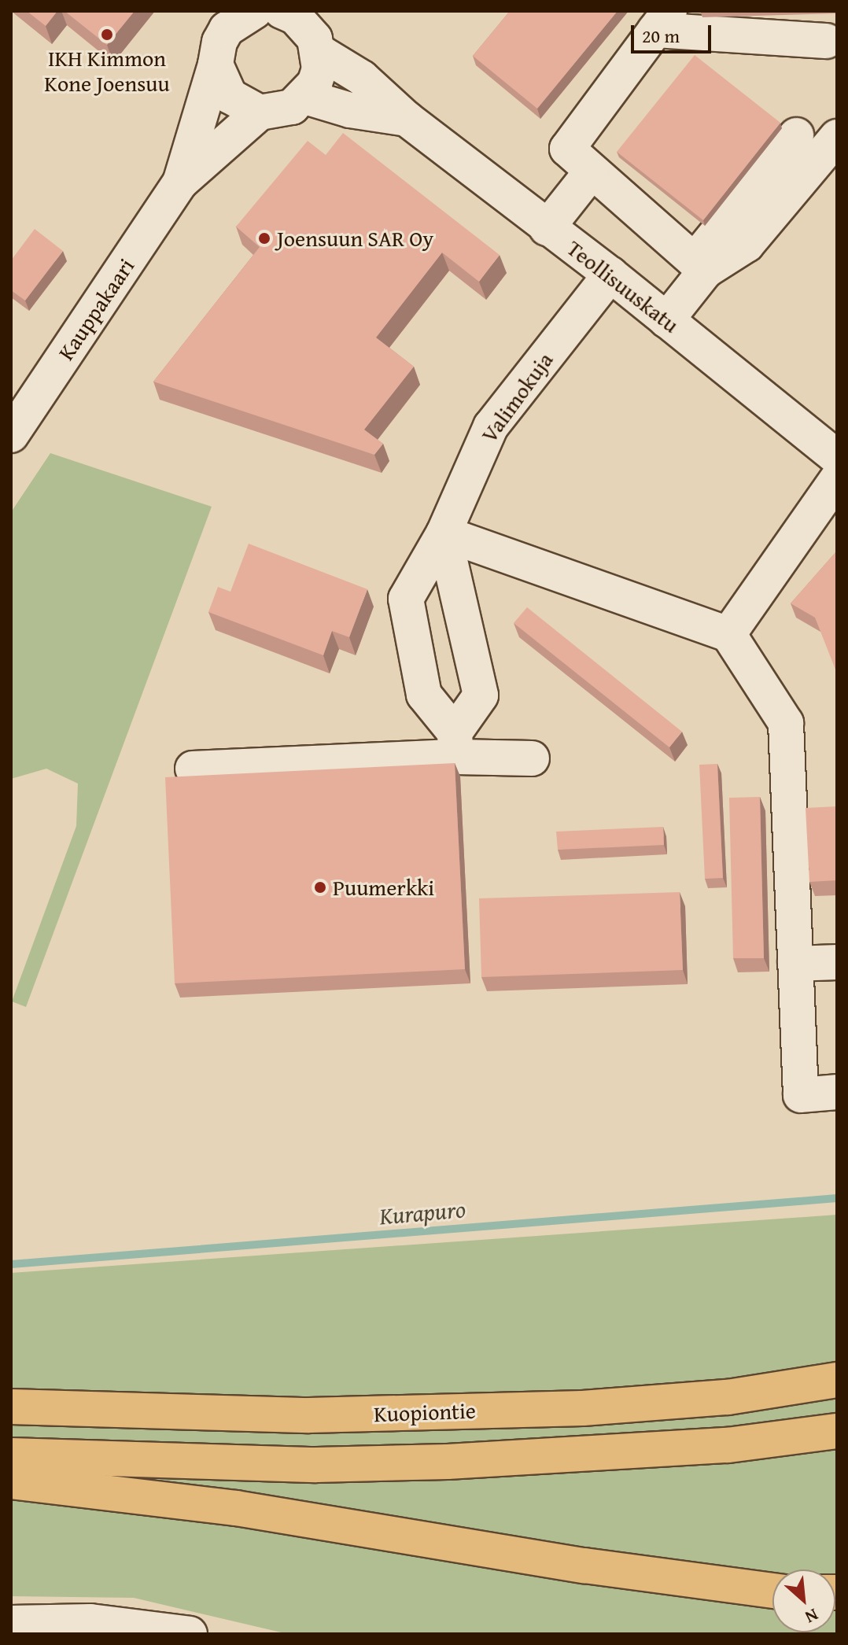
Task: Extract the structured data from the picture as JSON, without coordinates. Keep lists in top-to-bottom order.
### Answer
{
  "streets": {
    "highway": ["Kuopiontie"],
    "street": ["Teollisuuskatu", "Kauppakaari", "Valimokuja"]
  },
  "crossings": [
    ["Teollisuuskatu", "Valimokuja"]
  ],
  "water": ["Kurapuro"],
  "places": ["IKH Kimmon Kone Joensuu", "Joensuun SAR Oy", "Puumerkki"],
  "scale_bar": "20 m",
  "north": "bottom right"
}
